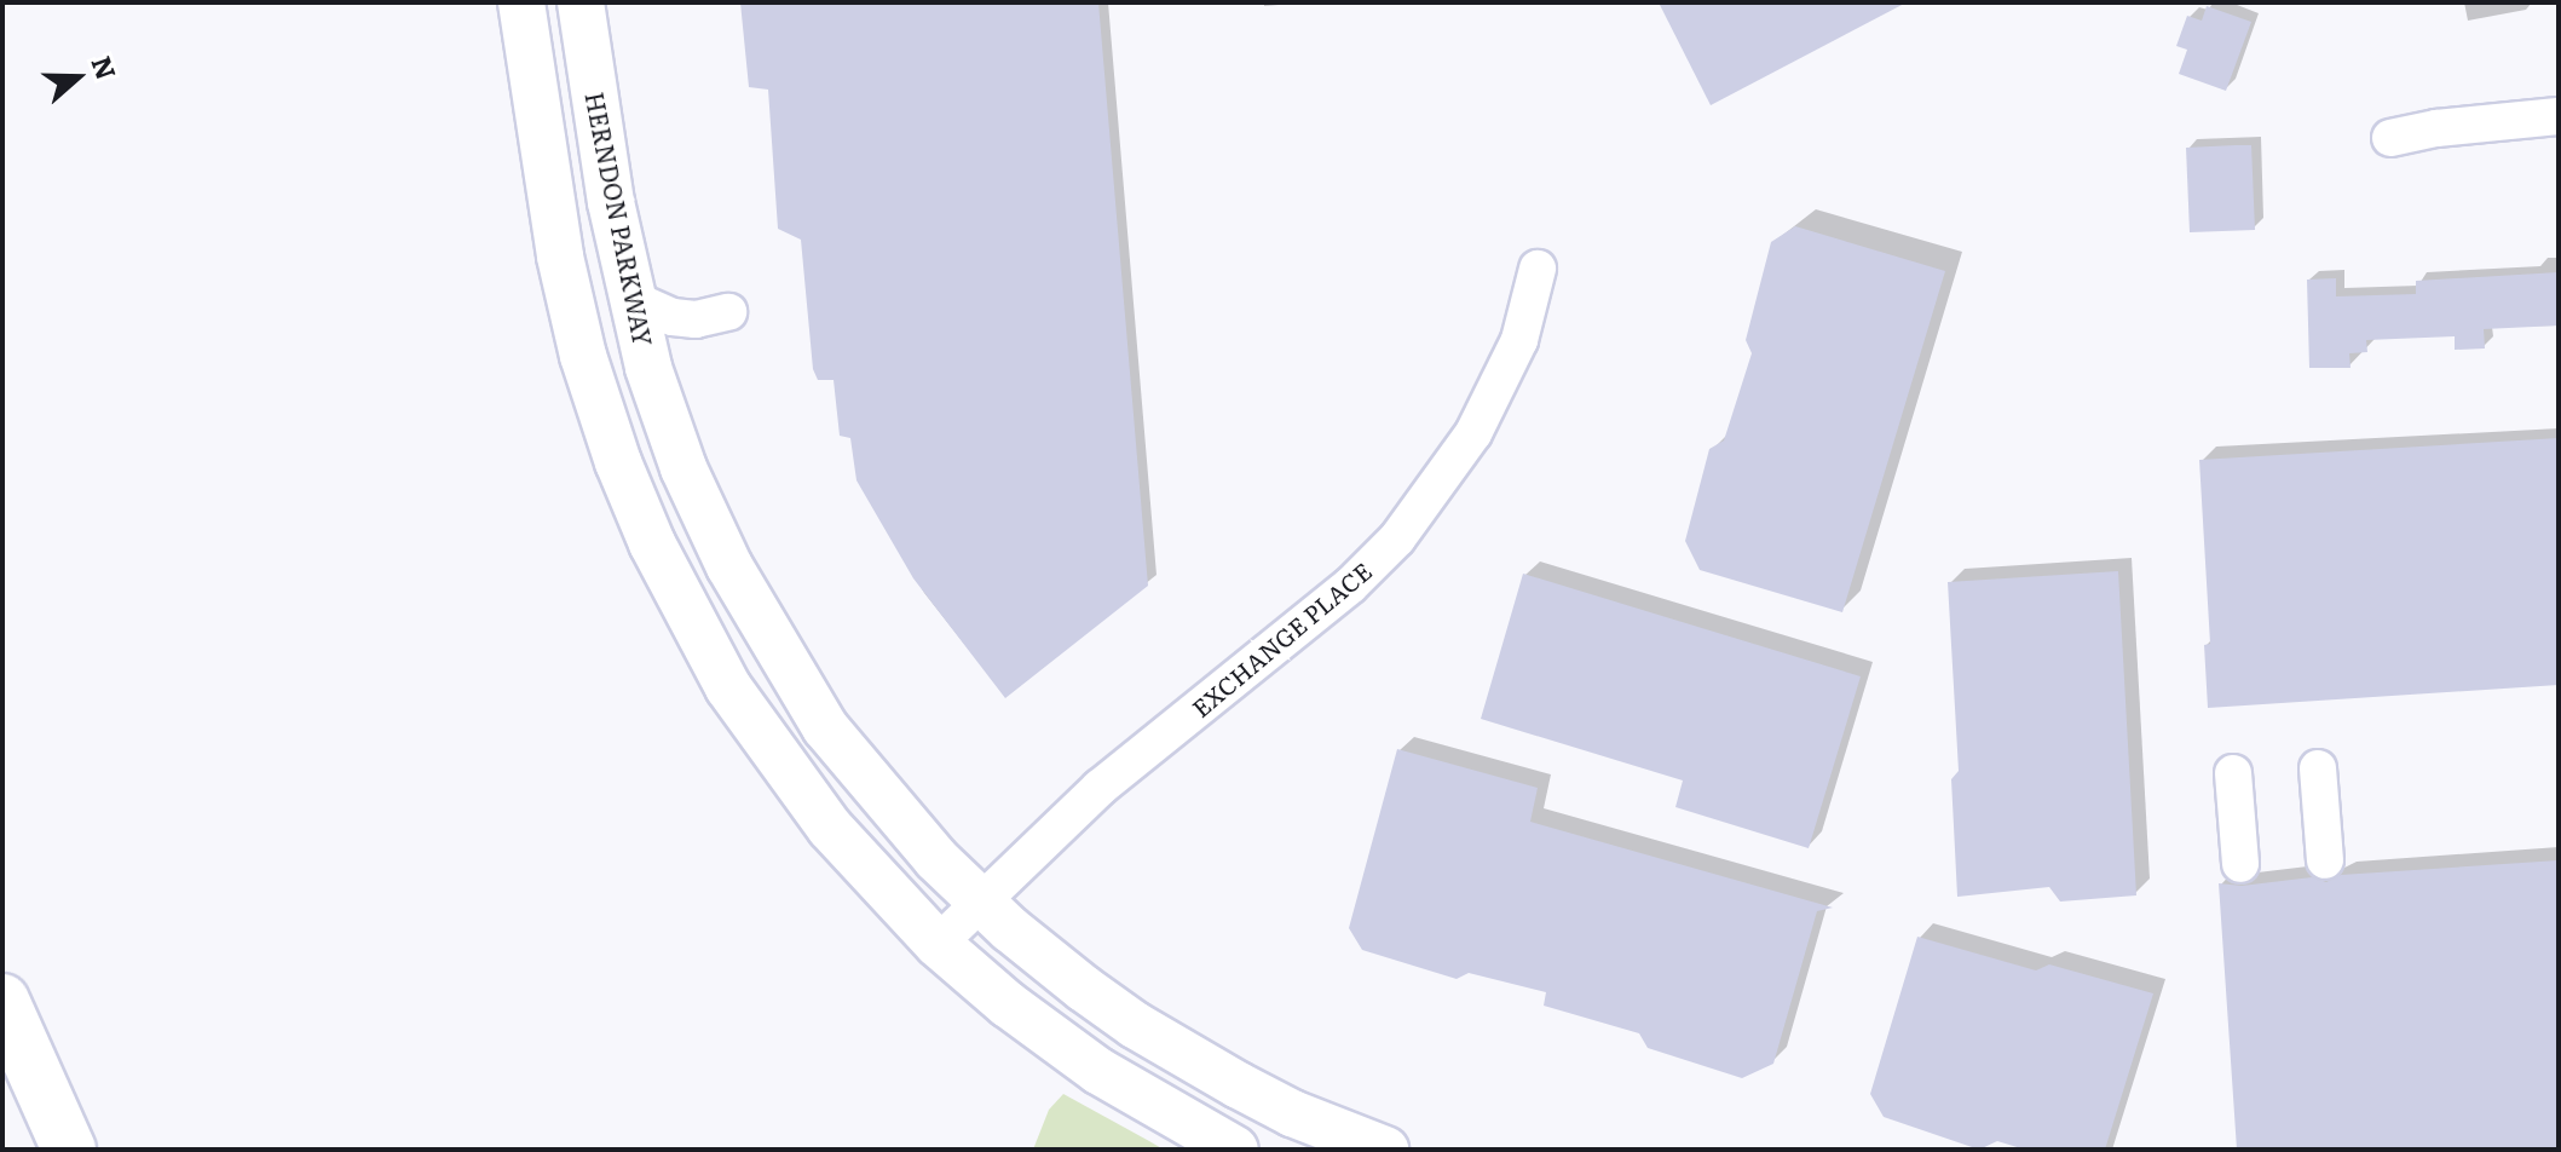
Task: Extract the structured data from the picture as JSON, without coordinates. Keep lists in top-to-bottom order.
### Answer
{
  "streets": {
    "main road": ["HERNDON PARKWAY"],
    "street": ["EXCHANGE PLACE"]
  },
  "crossings": [
    ["HERNDON PARKWAY", "EXCHANGE PLACE"]
  ],
  "north": "right"
}
